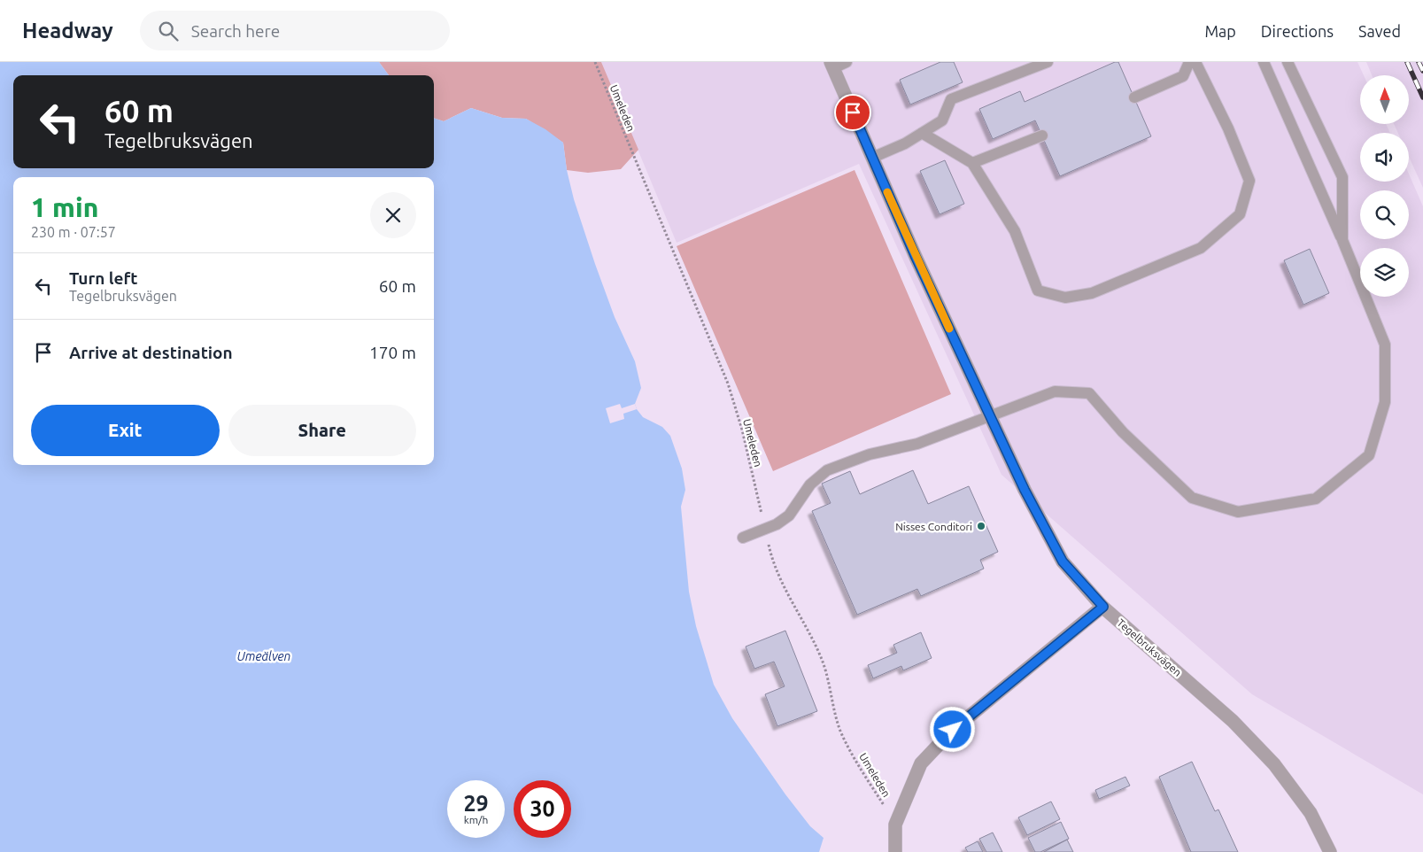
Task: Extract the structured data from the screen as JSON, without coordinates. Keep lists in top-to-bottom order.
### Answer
{
  "streets": {
    "street": ["Tegelbruksvägen"],
    "path": ["Umeleden"]
  },
  "water": ["Umeälven"],
  "places": ["Nisses Conditori"],
  "north": "top",
  "page": {
    "header": "Headway",
    "search": "Search here",
    "nav": ["Map", "Directions", "Saved"],
    "turn": ["60 m", "Tegelbruksvägen"],
    "heading": ["1 min", "230 m · 07:57"],
    "list": [
      {
        "name": "Turn left",
        "note": "Tegelbruksvägen",
        "value": "60 m"
      },
      {
        "name": "Arrive at destination",
        "value": "170 m"
      }
    ],
    "buttons": ["Exit", "Share"],
    "speed": "29 km/h",
    "limit": "30"
  }
}
